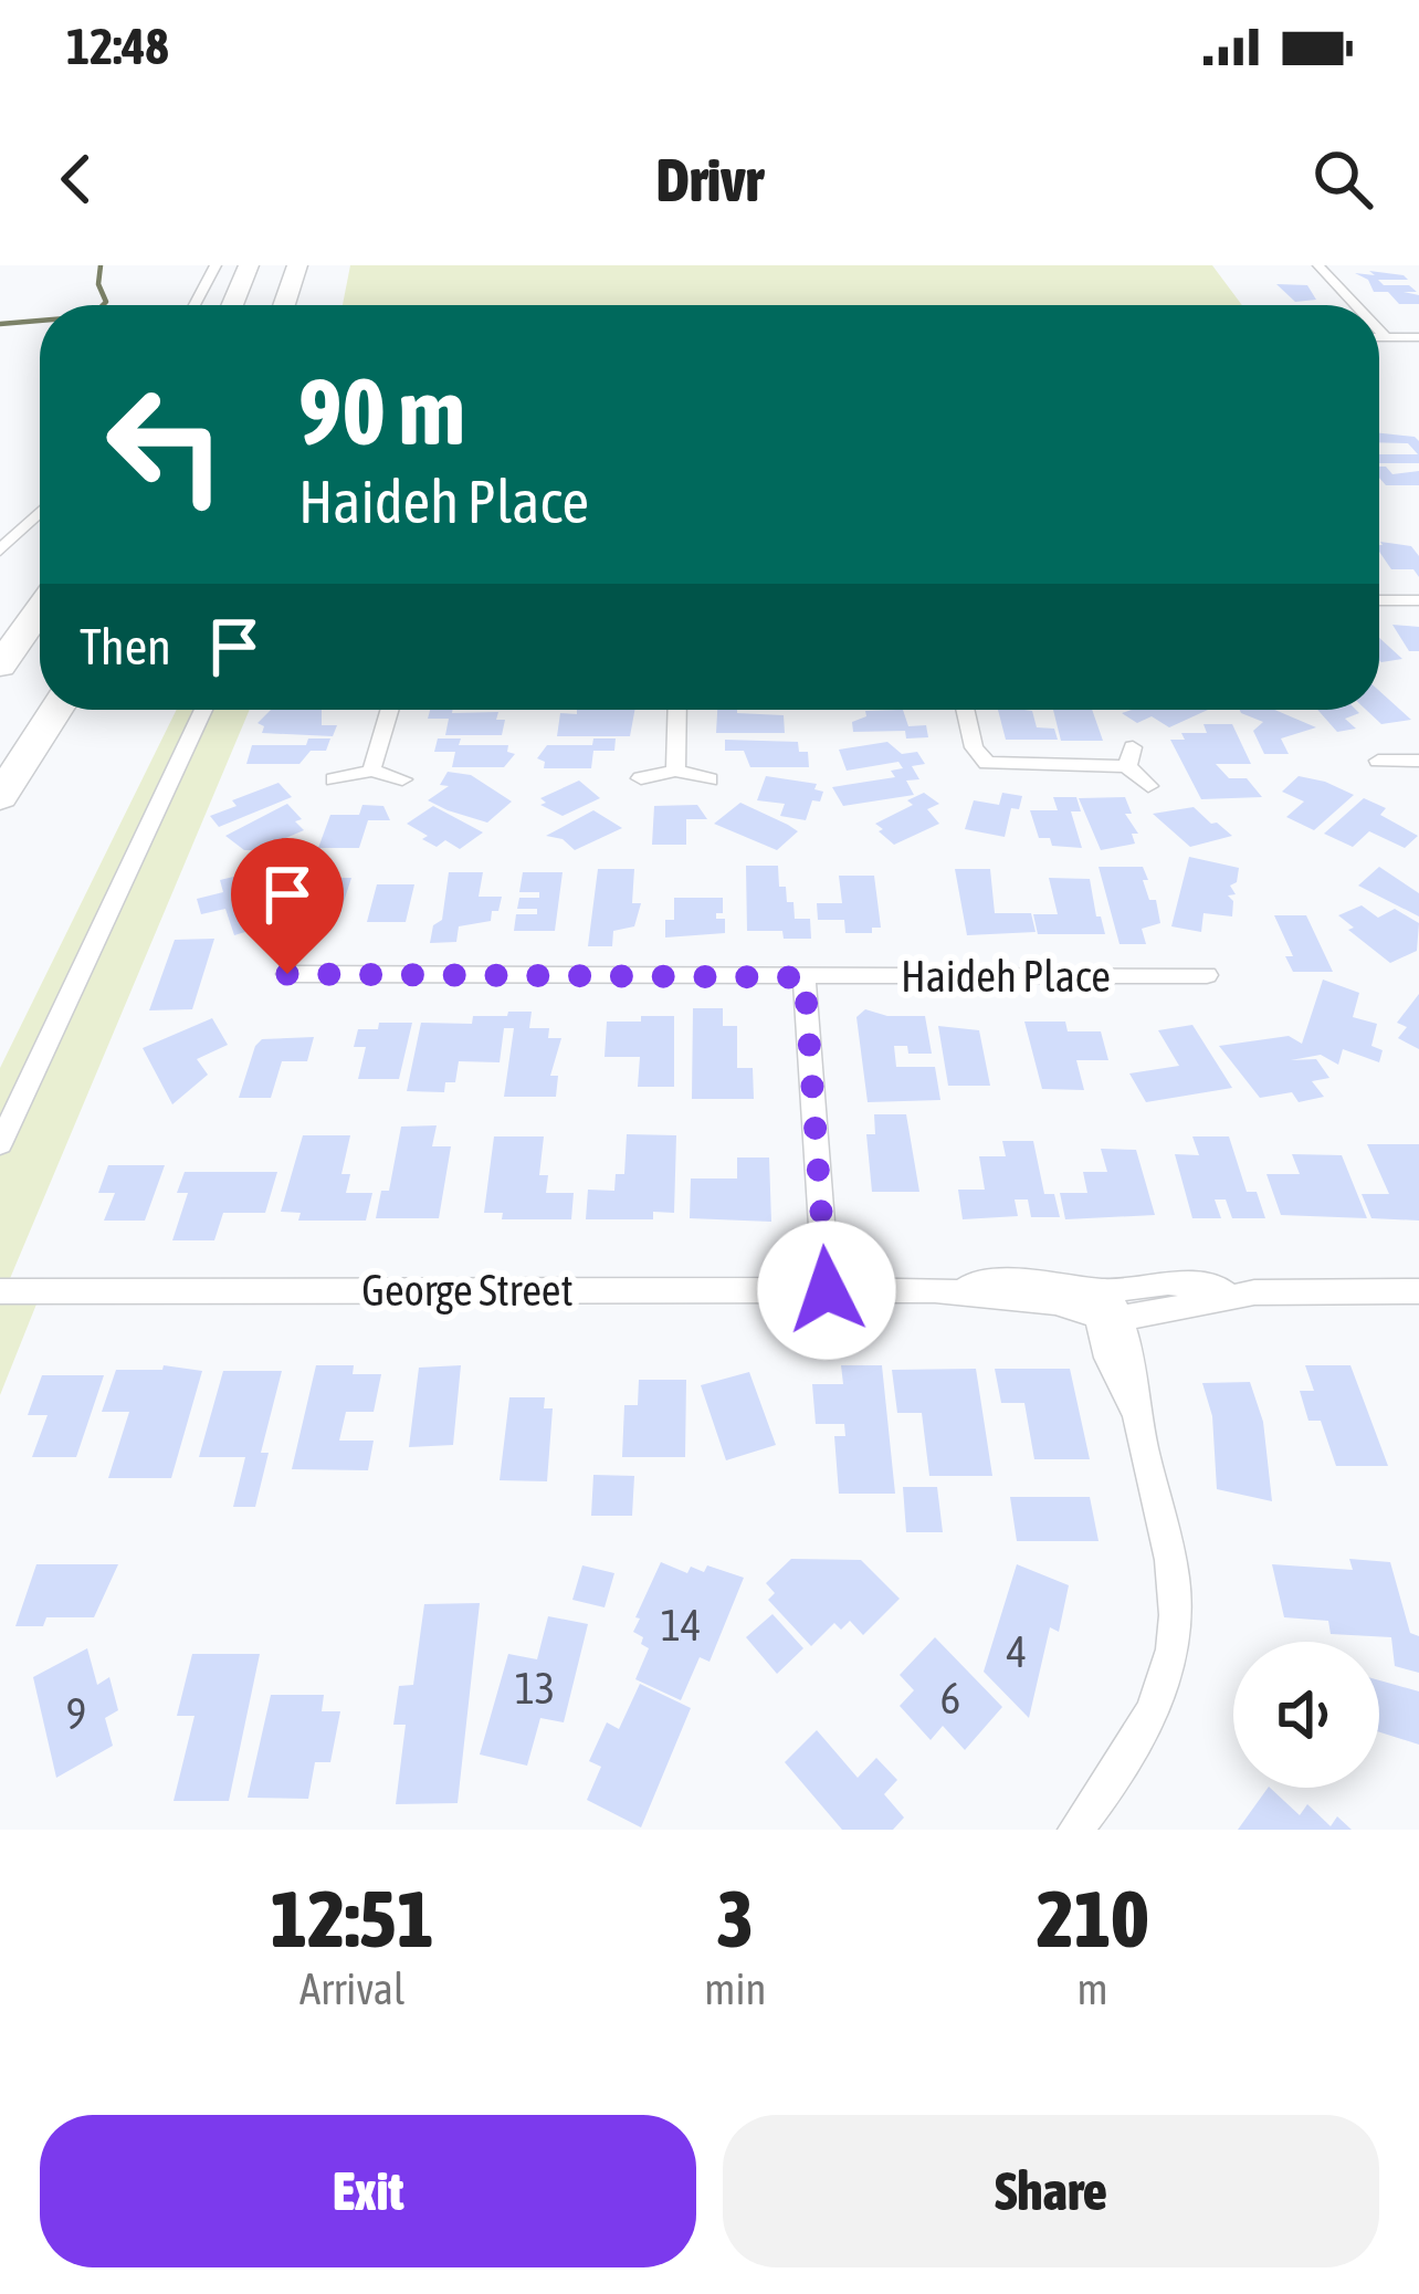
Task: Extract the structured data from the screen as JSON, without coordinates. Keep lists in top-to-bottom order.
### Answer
{
  "streets": {
    "street": ["Haideh Place", "George Street"]
  },
  "house_numbers": [
    "14",
    "4",
    "13",
    "6",
    "9"
  ],
  "page": {
    "status": "12:48",
    "header": "Drivr",
    "turn": ["90 m", "Haideh Place"],
    "then": "Then",
    "eta": [
      "12:51",
      "Arrival",
      "3",
      "min",
      "210",
      "m"
    ],
    "buttons": ["Exit", "Share"]
  }
}
